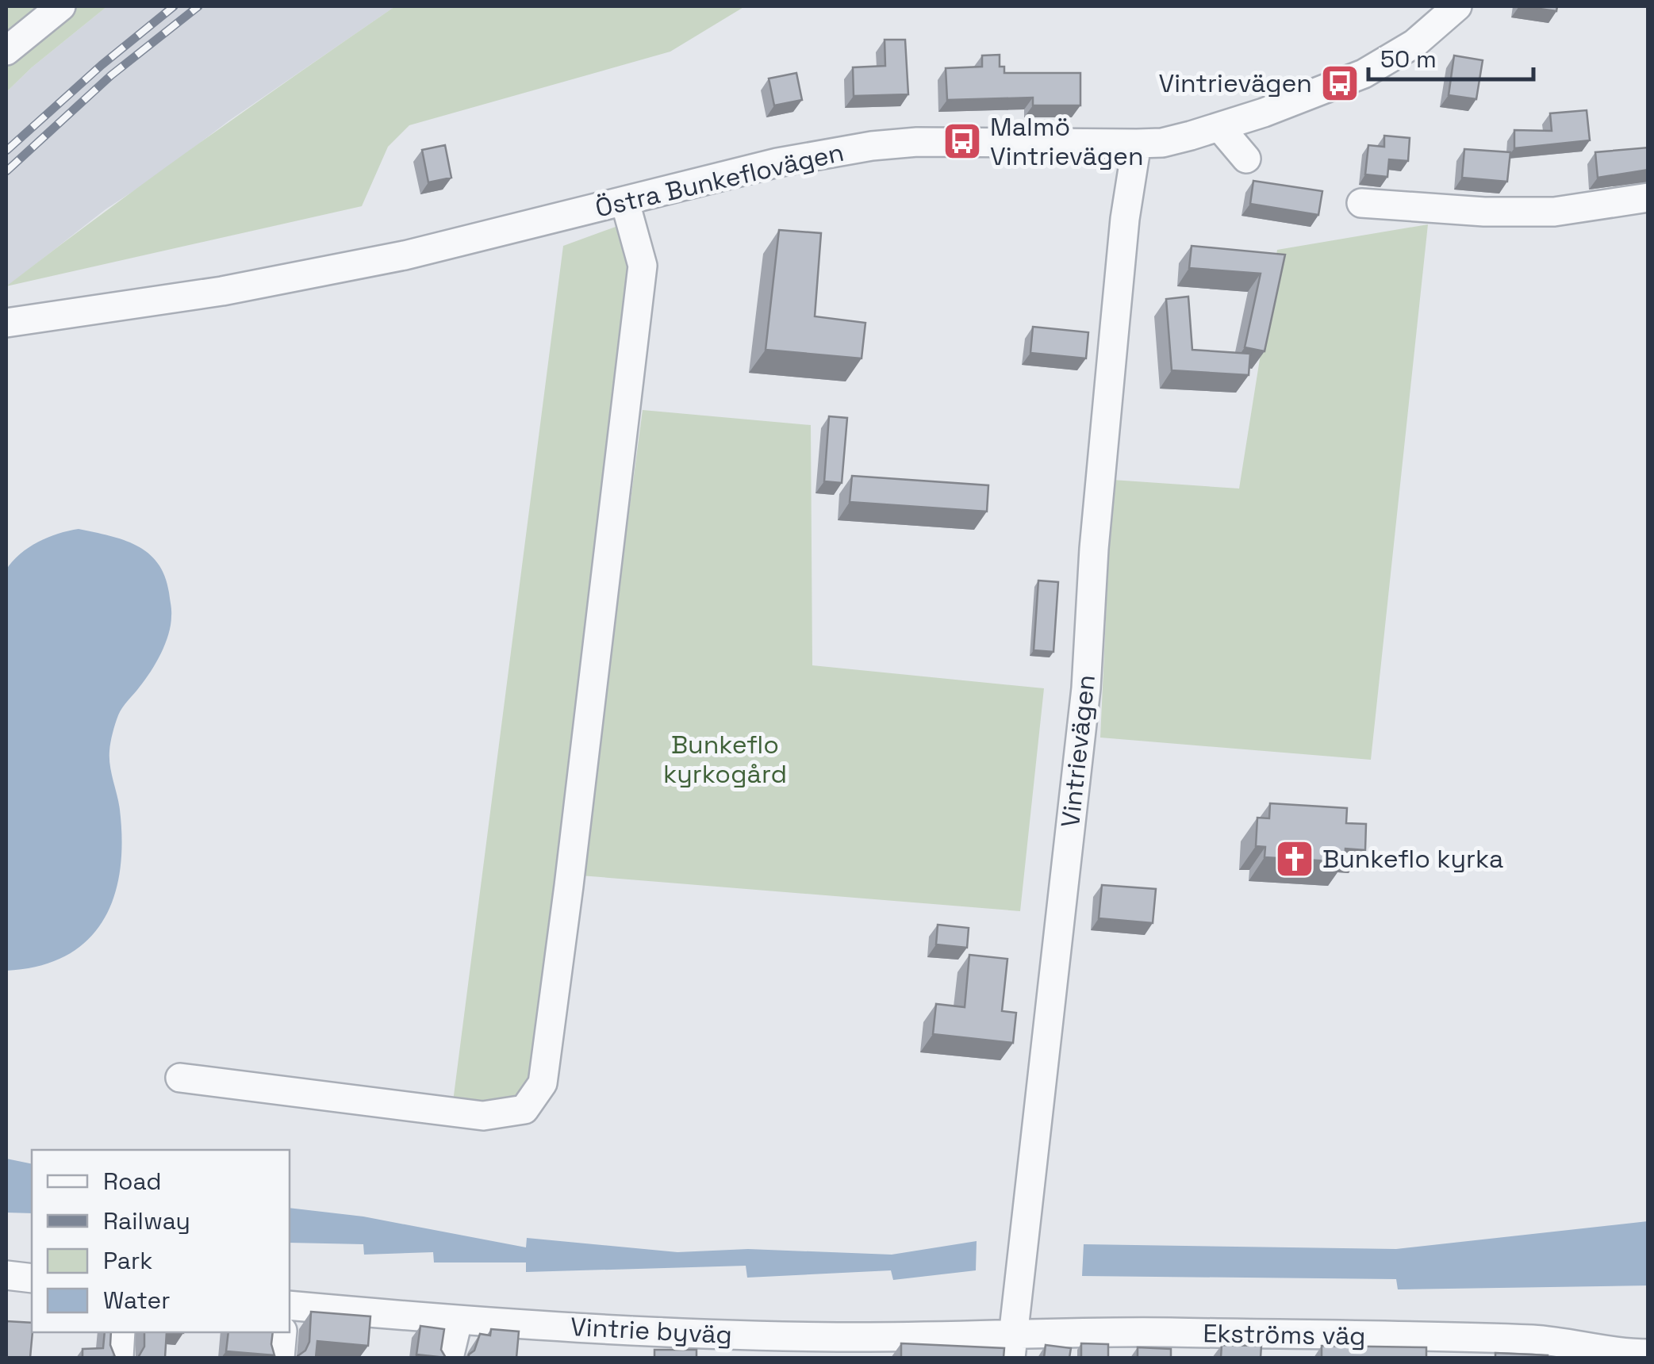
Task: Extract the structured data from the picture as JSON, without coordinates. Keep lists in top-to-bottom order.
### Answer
{
  "streets": {
    "street": [
      "Östra Bunkeflovägen",
      "Vintrievägen",
      "Vintrie byväg",
      "Ekströms väg"
    ]
  },
  "crossings": [
    ["Östra Bunkeflovägen", "Vintrievägen"],
    ["Vintrievägen", "Vintrie byväg"],
    ["Vintrievägen", "Ekströms väg"],
    ["Vintrie byväg", "Ekströms väg"]
  ],
  "parks": ["Bunkeflo kyrkogård"],
  "places": {
    "bus stop": ["Vintrievägen", "Malmö Vintrievägen"],
    "church": ["Bunkeflo kyrka"]
  },
  "legend": [
    "Road",
    "Railway",
    "Park",
    "Water"
  ],
  "scale_bar": "50 m"
}
